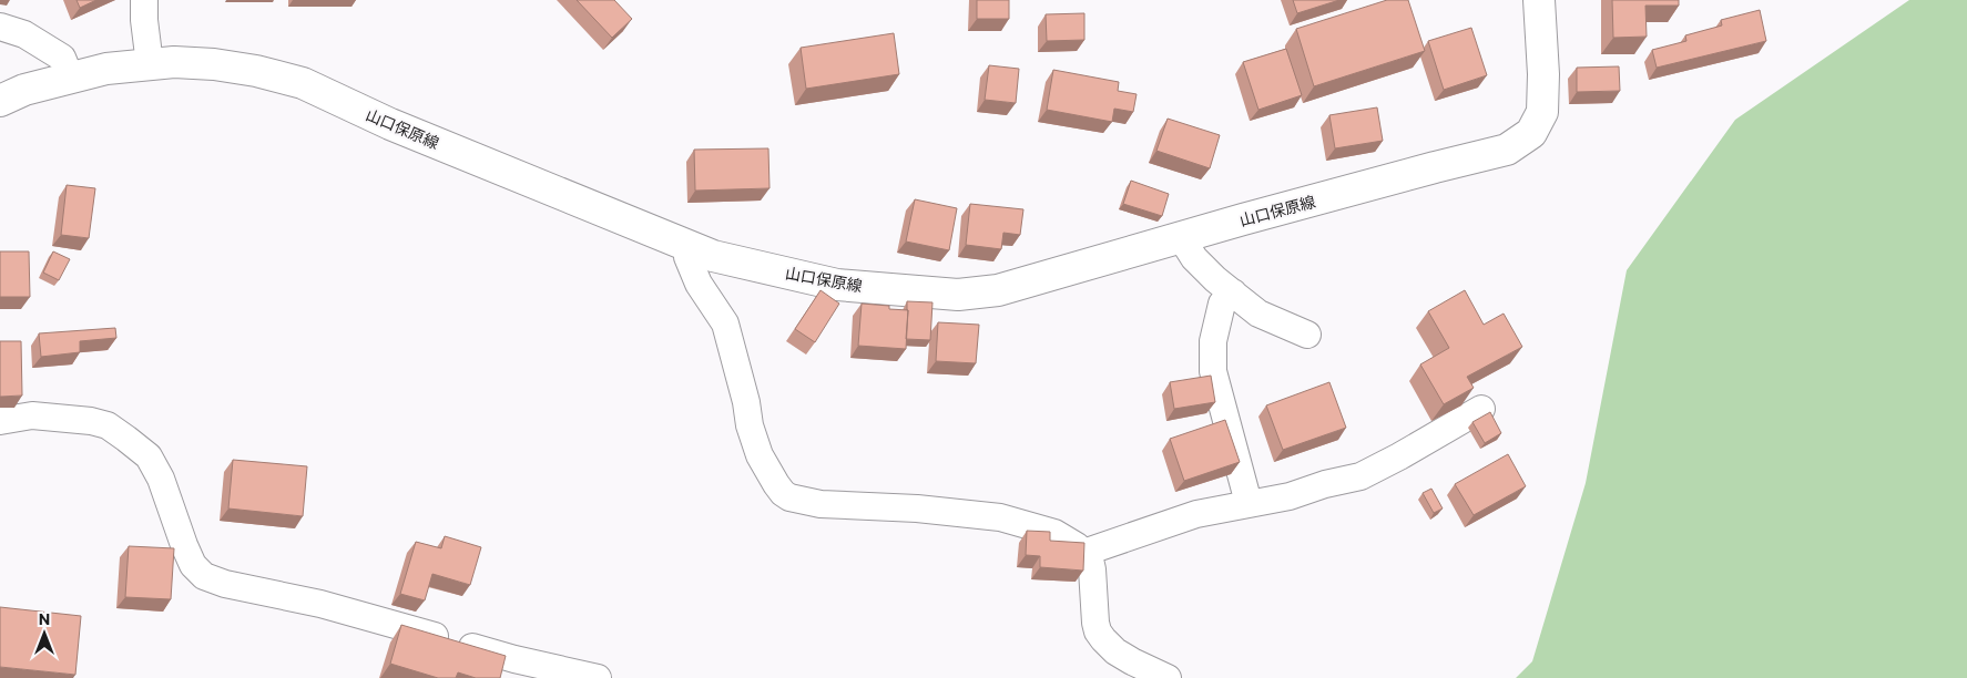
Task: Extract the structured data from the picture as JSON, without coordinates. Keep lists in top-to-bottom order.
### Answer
{
  "streets": {
    "main road": ["山口保原線"]
  },
  "north": "top"
}
